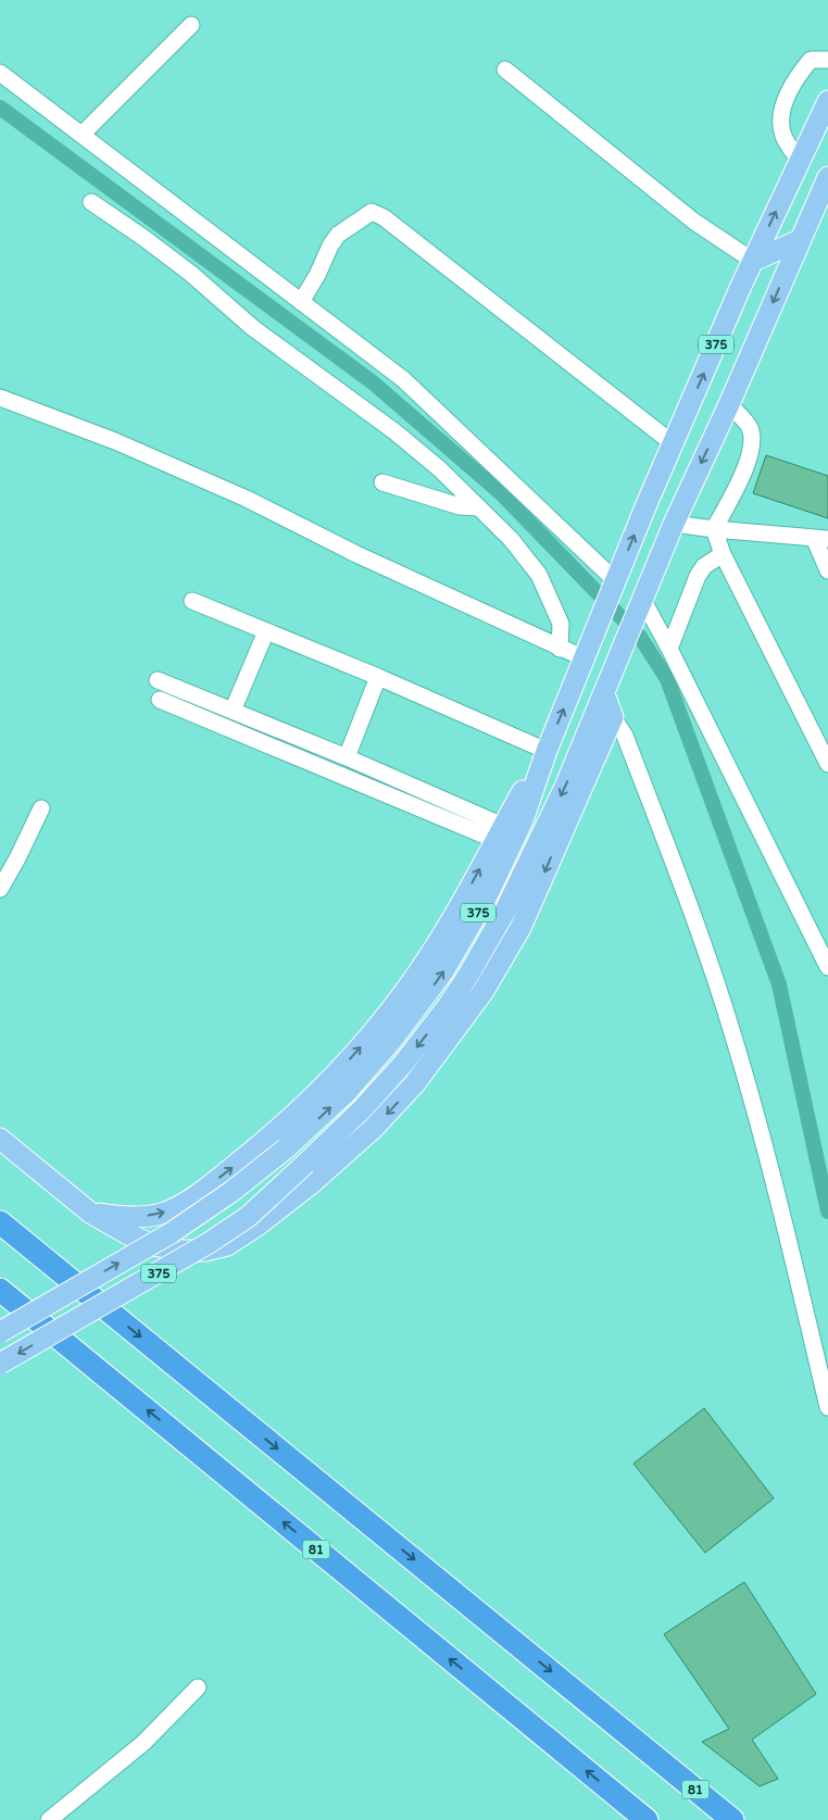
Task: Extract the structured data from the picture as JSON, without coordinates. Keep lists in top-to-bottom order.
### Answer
{
  "streets": {
    "highway": ["81"],
    "main road": ["375"]
  }
}
